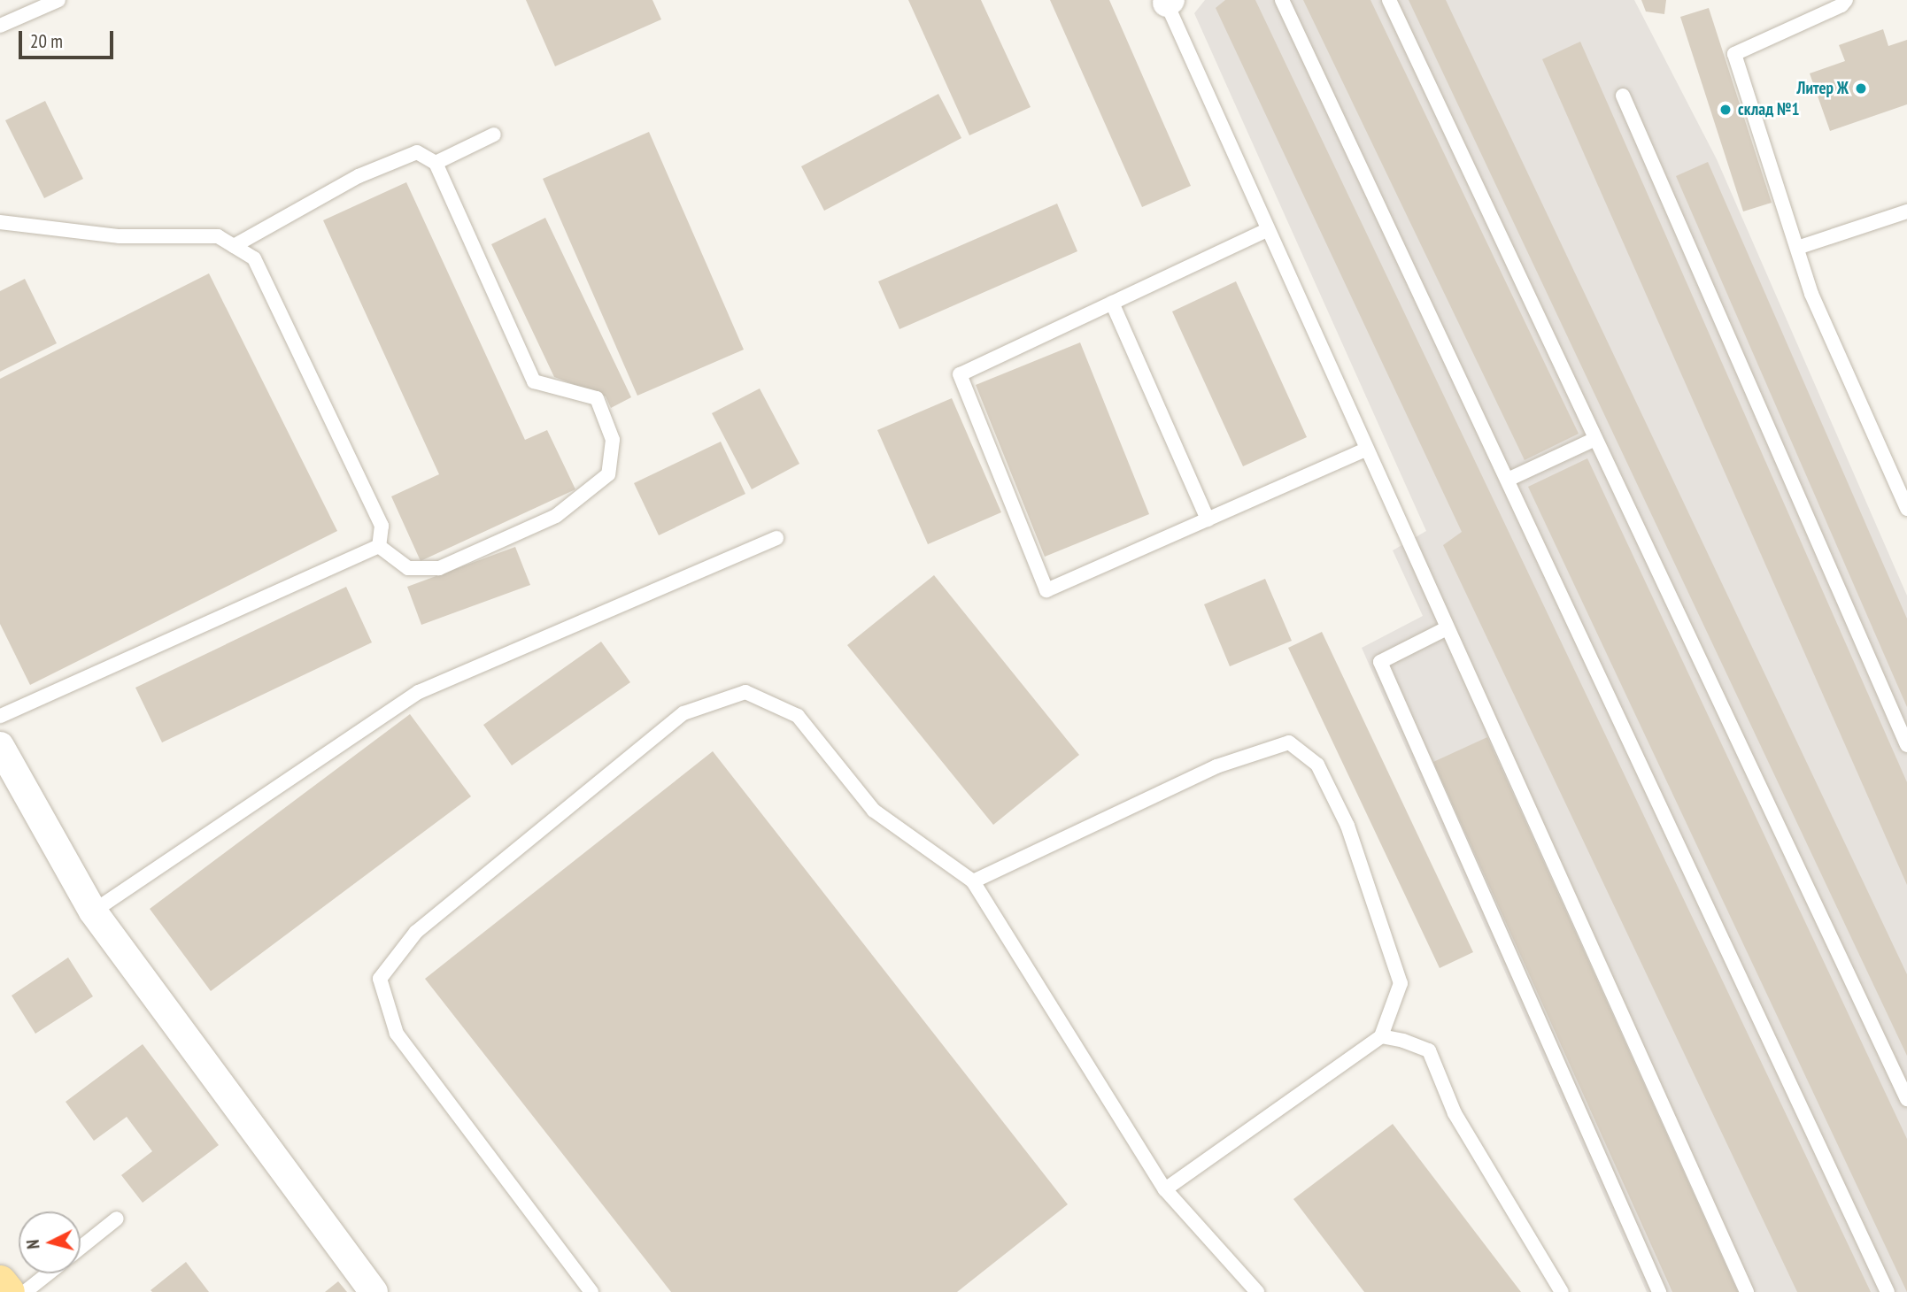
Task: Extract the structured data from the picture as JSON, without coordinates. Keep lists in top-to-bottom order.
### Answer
{
  "places": ["Литер Ж", "склад №1"],
  "scale_bar": "20 m",
  "north": "left"
}
